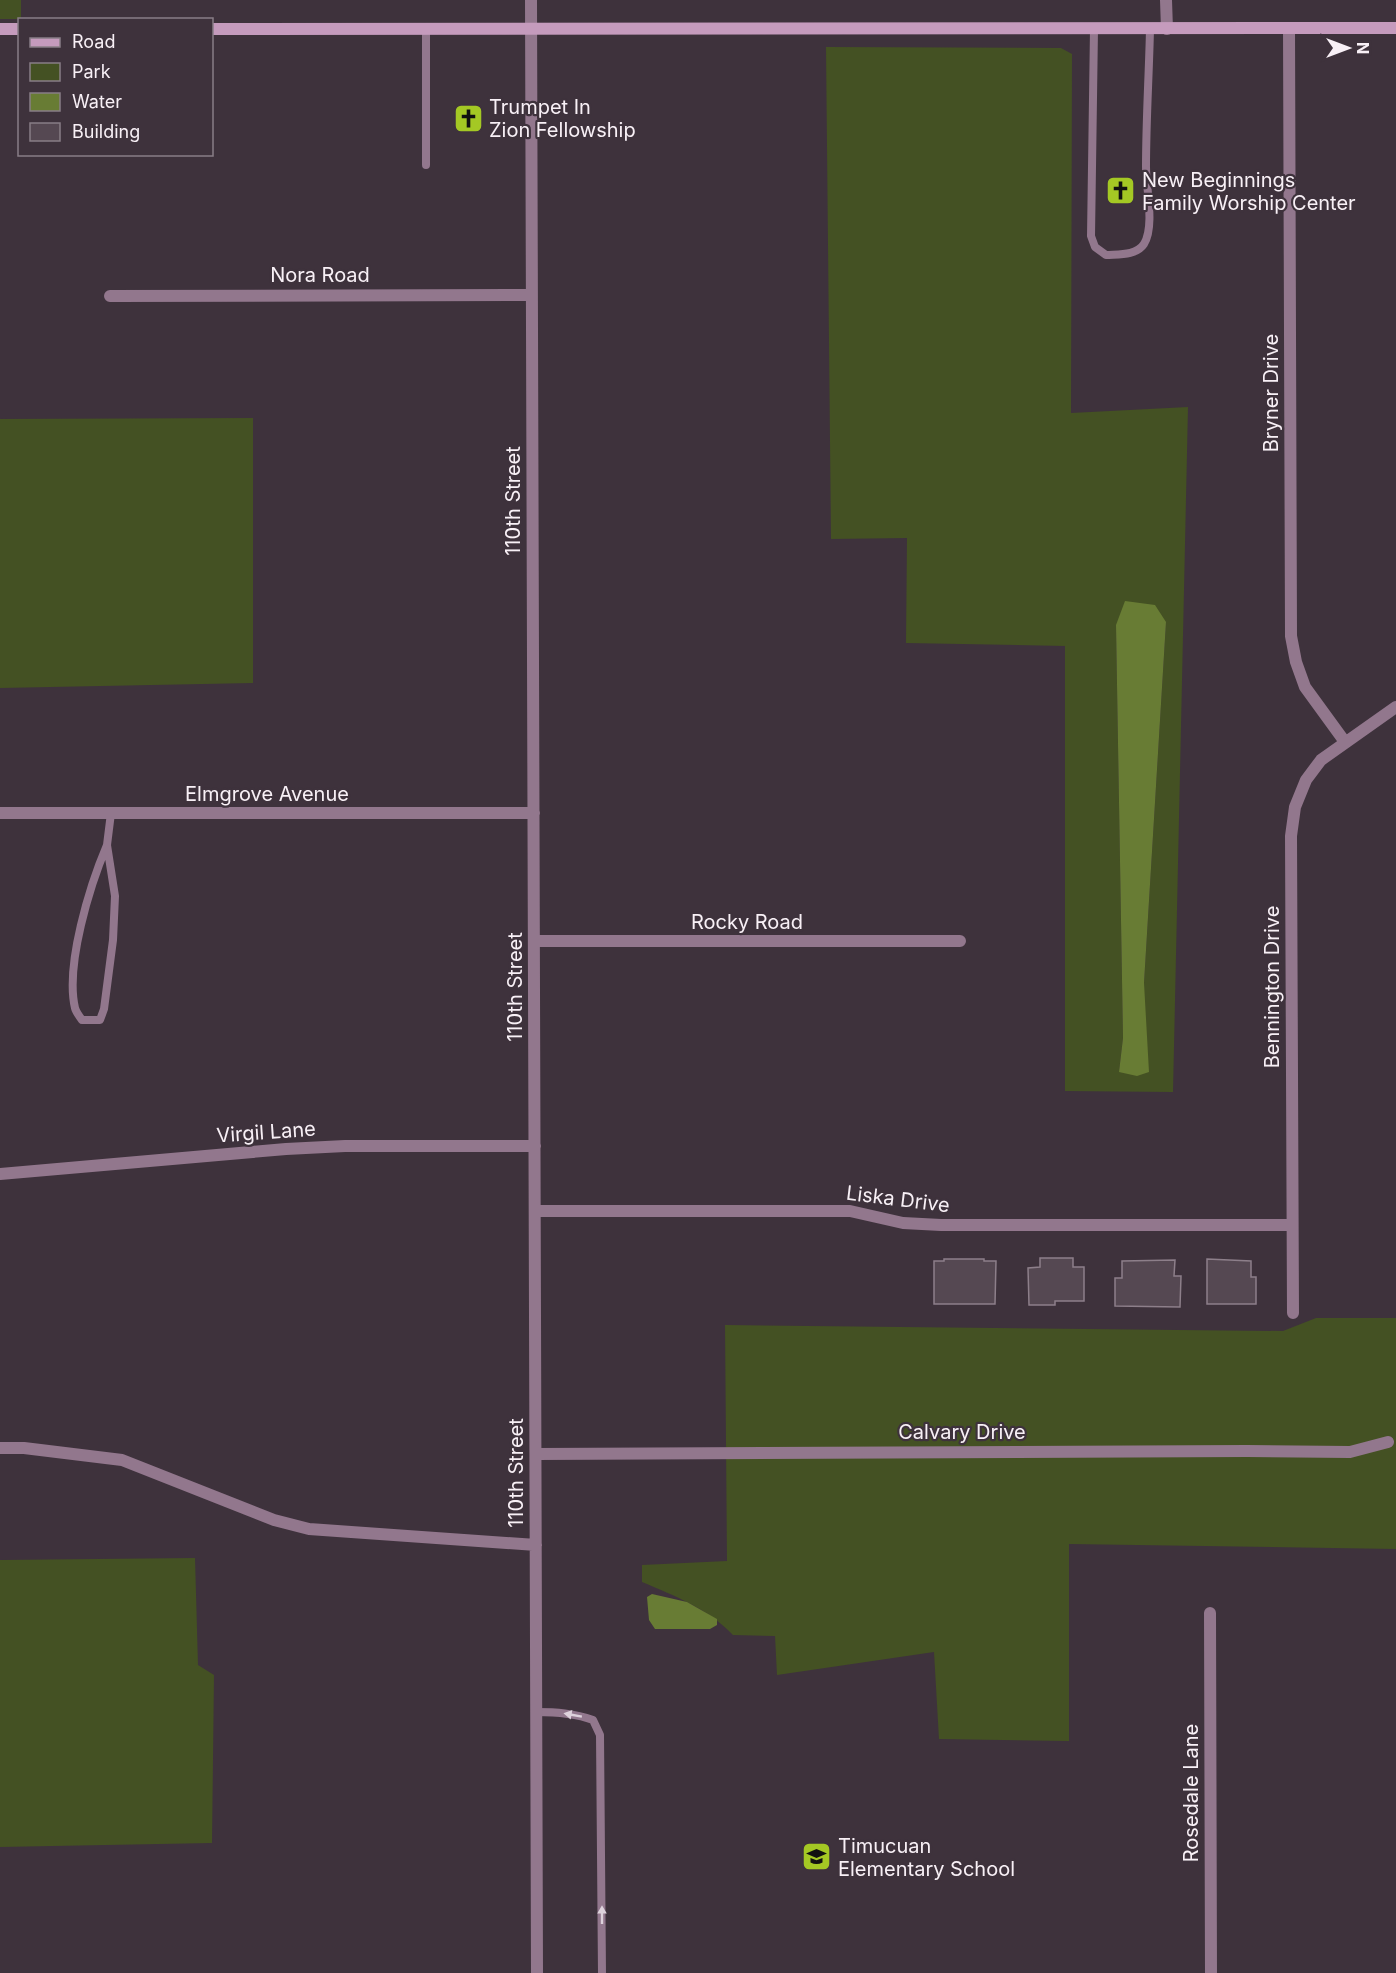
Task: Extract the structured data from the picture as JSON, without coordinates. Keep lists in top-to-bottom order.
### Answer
{
  "streets": {
    "street": [
      "Nora Road",
      "Bryner Drive",
      "110th Street",
      "Elmgrove Avenue",
      "Rocky Road",
      "Bennington Drive",
      "Virgil Lane",
      "Liska Drive",
      "Calvary Drive",
      "Rosedale Lane"
    ]
  },
  "crossings": [
    ["Nora Road", "110th Street"],
    ["Bryner Drive", "Bennington Drive"],
    ["110th Street", "Elmgrove Avenue"],
    ["110th Street", "Rocky Road"],
    ["110th Street", "Virgil Lane"],
    ["110th Street", "Liska Drive"],
    ["110th Street", "Calvary Drive"],
    ["Bennington Drive", "Liska Drive"]
  ],
  "places": {
    "church": ["Trumpet In Zion Fellowship", "New Beginnings Family Worship Center"],
    "school or university": ["Timucuan Elementary School"]
  },
  "legend": [
    "Road",
    "Park",
    "Water",
    "Building"
  ],
  "north": "right"
}
